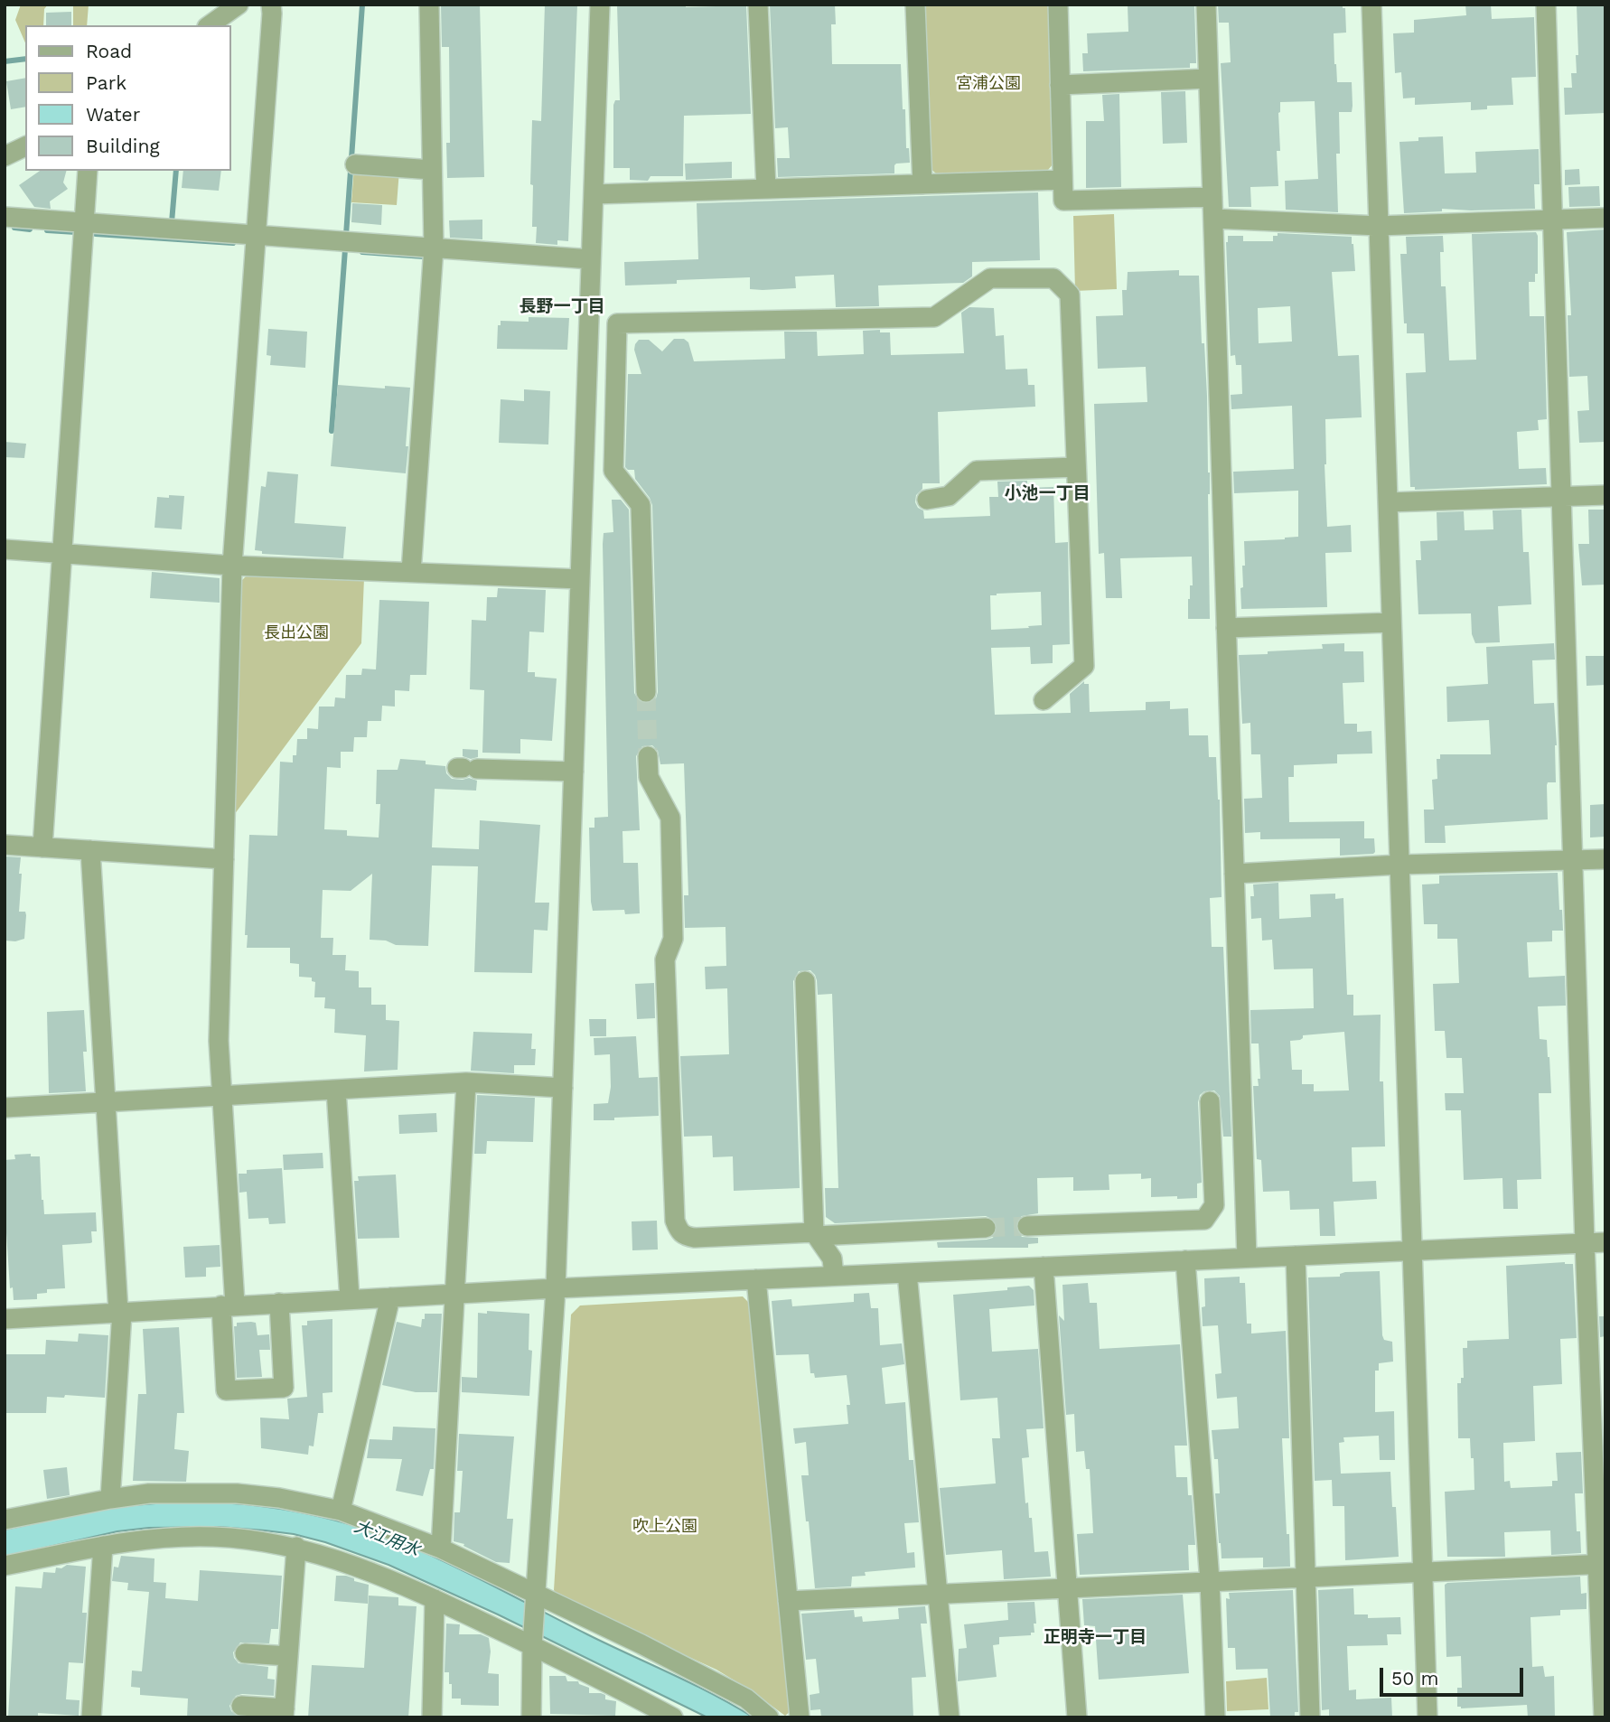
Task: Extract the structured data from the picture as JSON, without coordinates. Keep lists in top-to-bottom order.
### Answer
{
  "districts": ["長野一丁目", "小池一丁目", "正明寺一丁目"],
  "water": ["大江用水"],
  "parks": ["宮浦公園", "長出公園", "吹上公園"],
  "legend": [
    "Road",
    "Park",
    "Water",
    "Building"
  ],
  "scale_bar": "50 m"
}
